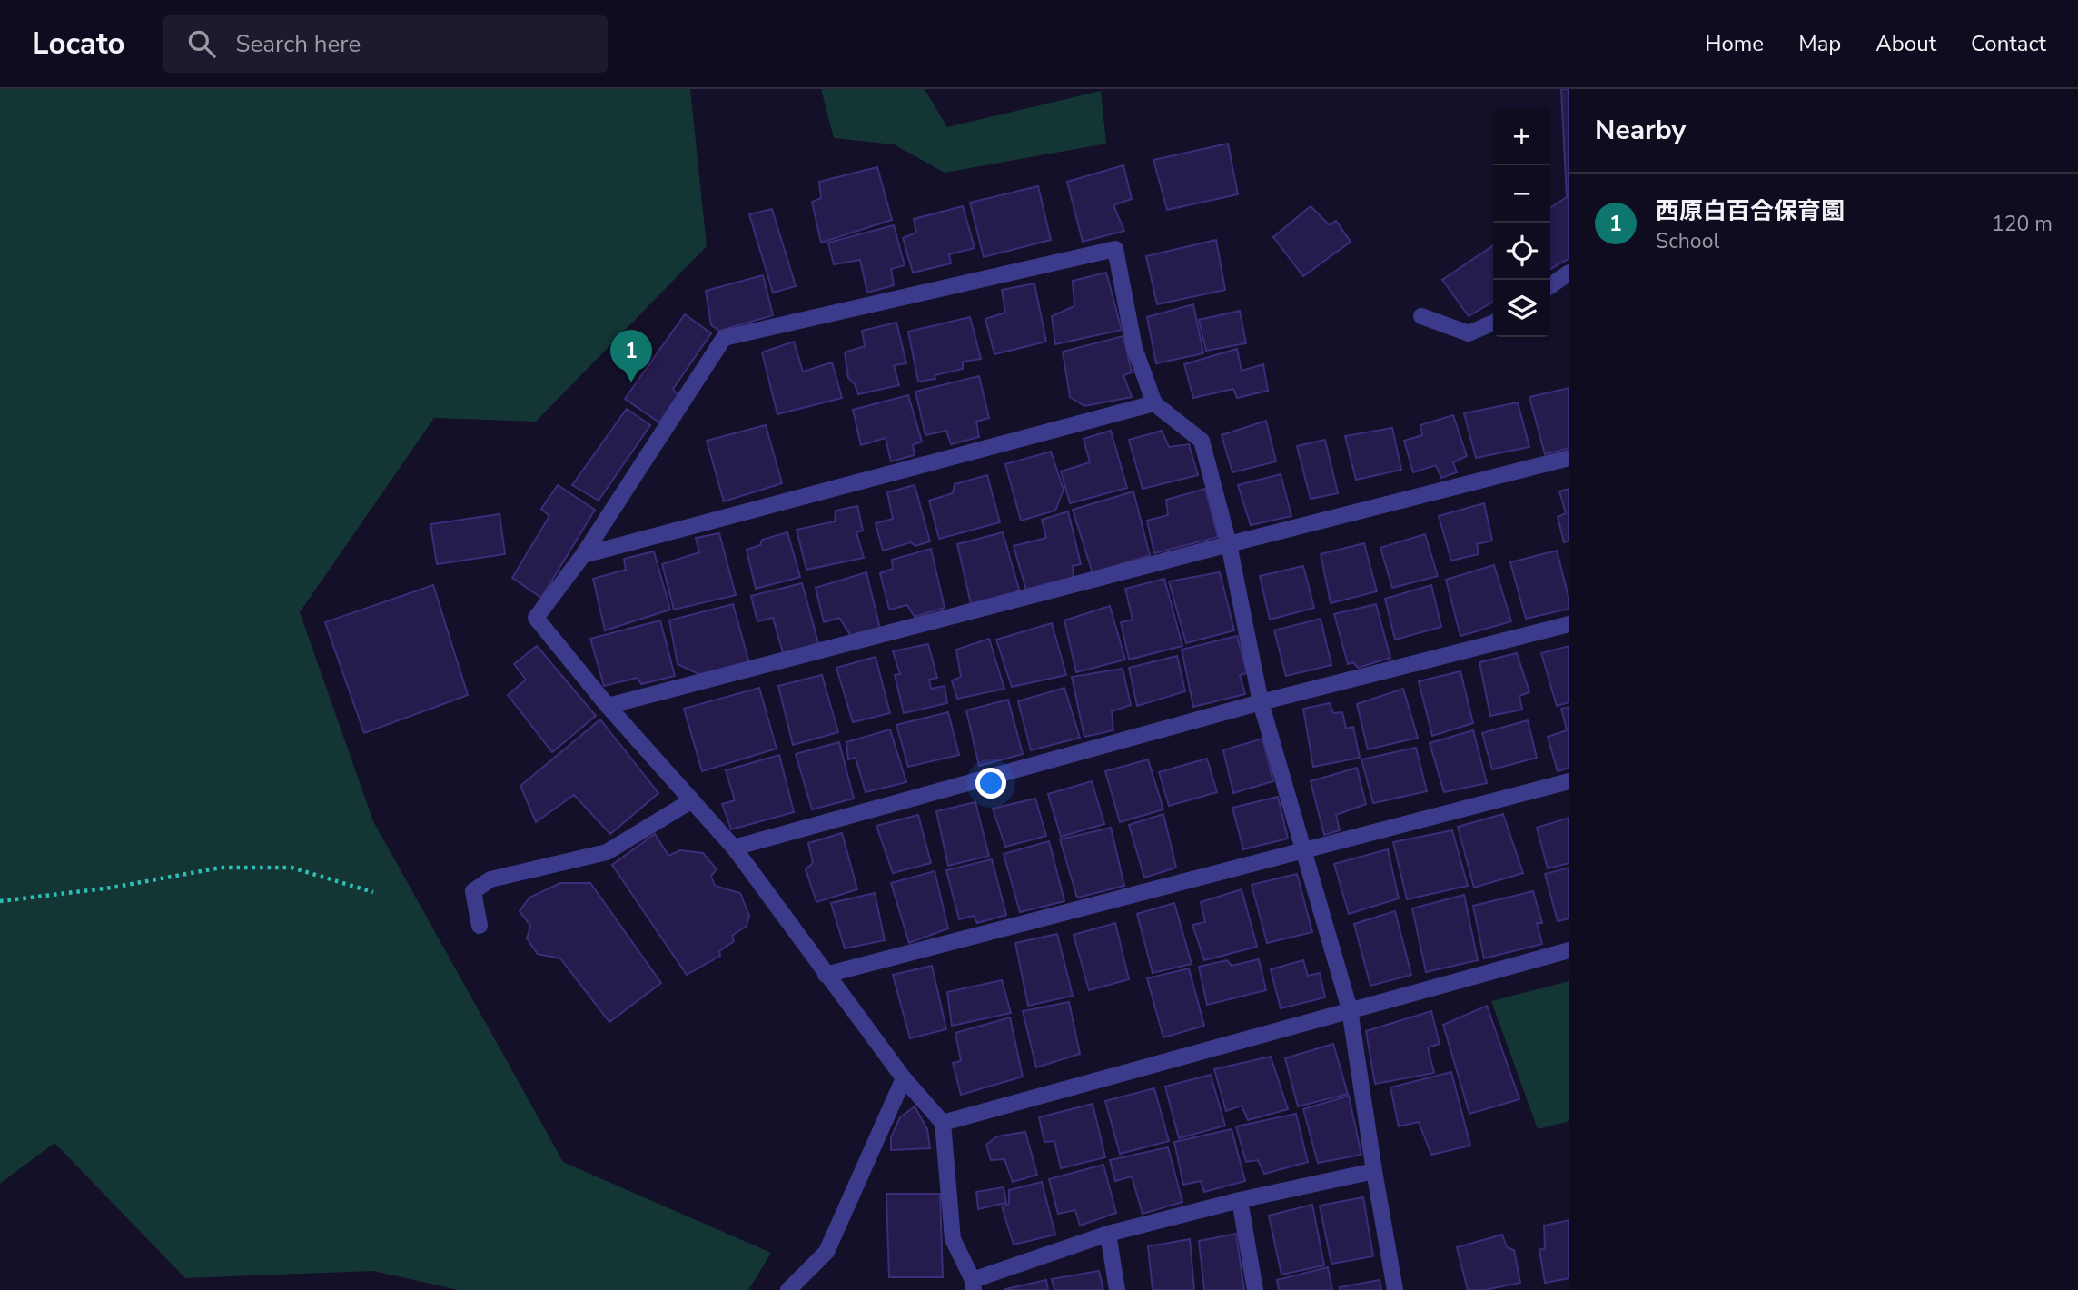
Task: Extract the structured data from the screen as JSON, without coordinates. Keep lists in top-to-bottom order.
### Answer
{
  "page": {
    "header": "Locato",
    "search": "Search here",
    "nav": [
      "Home",
      "Map",
      "About",
      "Contact"
    ],
    "heading": "Nearby",
    "map_buttons": ["+", "−"],
    "list": [
      {
        "mark": "1",
        "name": "西原白百合保育園",
        "note": "School",
        "value": "120 m"
      }
    ],
    "pins": "1"
  }
}
